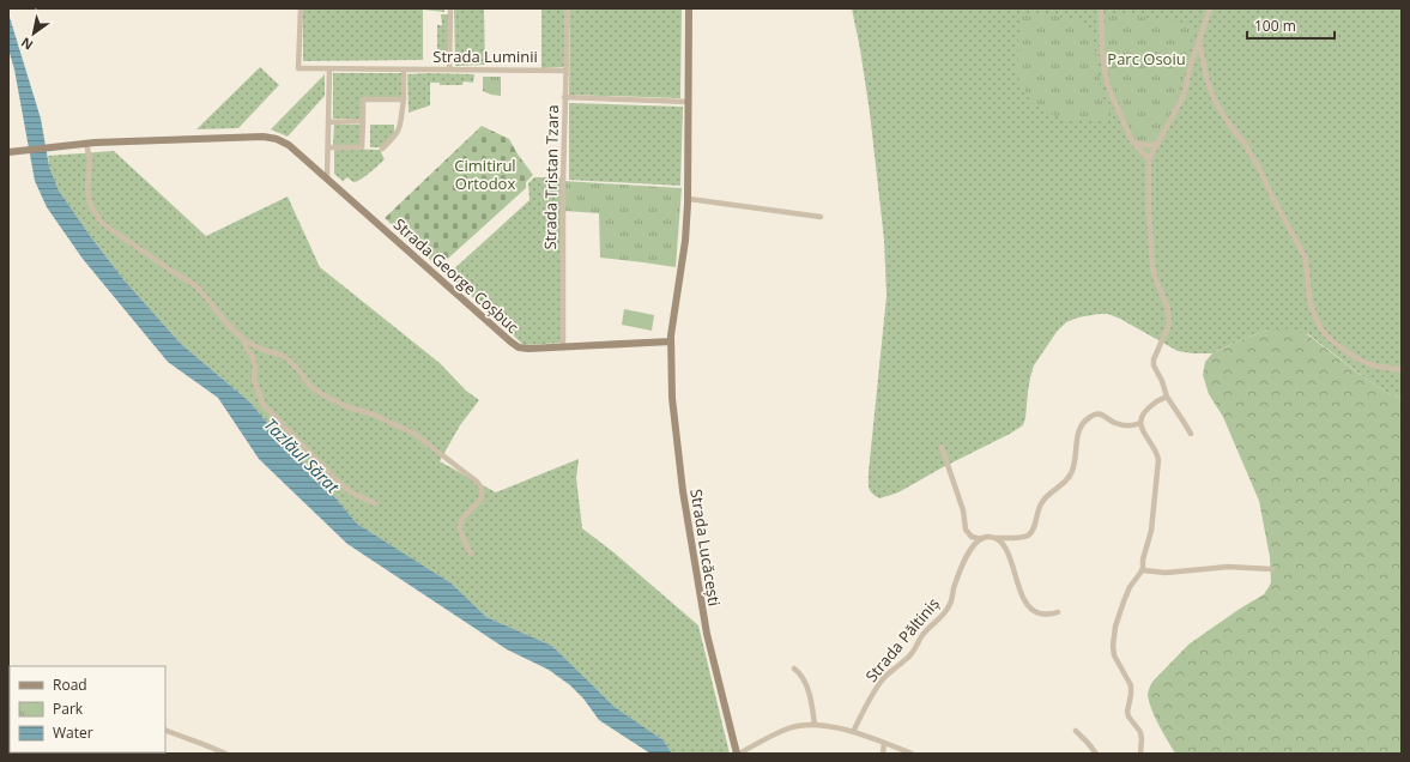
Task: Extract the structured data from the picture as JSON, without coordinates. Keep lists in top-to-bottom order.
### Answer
{
  "streets": {
    "main road": ["Strada George Coșbuc", "Strada Lucăcești"],
    "street": ["Strada Luminii", "Strada Tristan Tzara", "Strada Păltiniș"]
  },
  "crossings": [
    ["Strada Luminii", "Strada Tristan Tzara"],
    ["Strada Tristan Tzara", "Strada George Coșbuc"],
    ["Strada George Coșbuc", "Strada Lucăcești"]
  ],
  "water": ["Tazlăul Sărat"],
  "parks": ["Parc Osoiu", "Cimitirul Ortodox"],
  "legend": ["Road", "Park", "Water"],
  "scale_bar": "100 m",
  "north": "bottom left"
}
